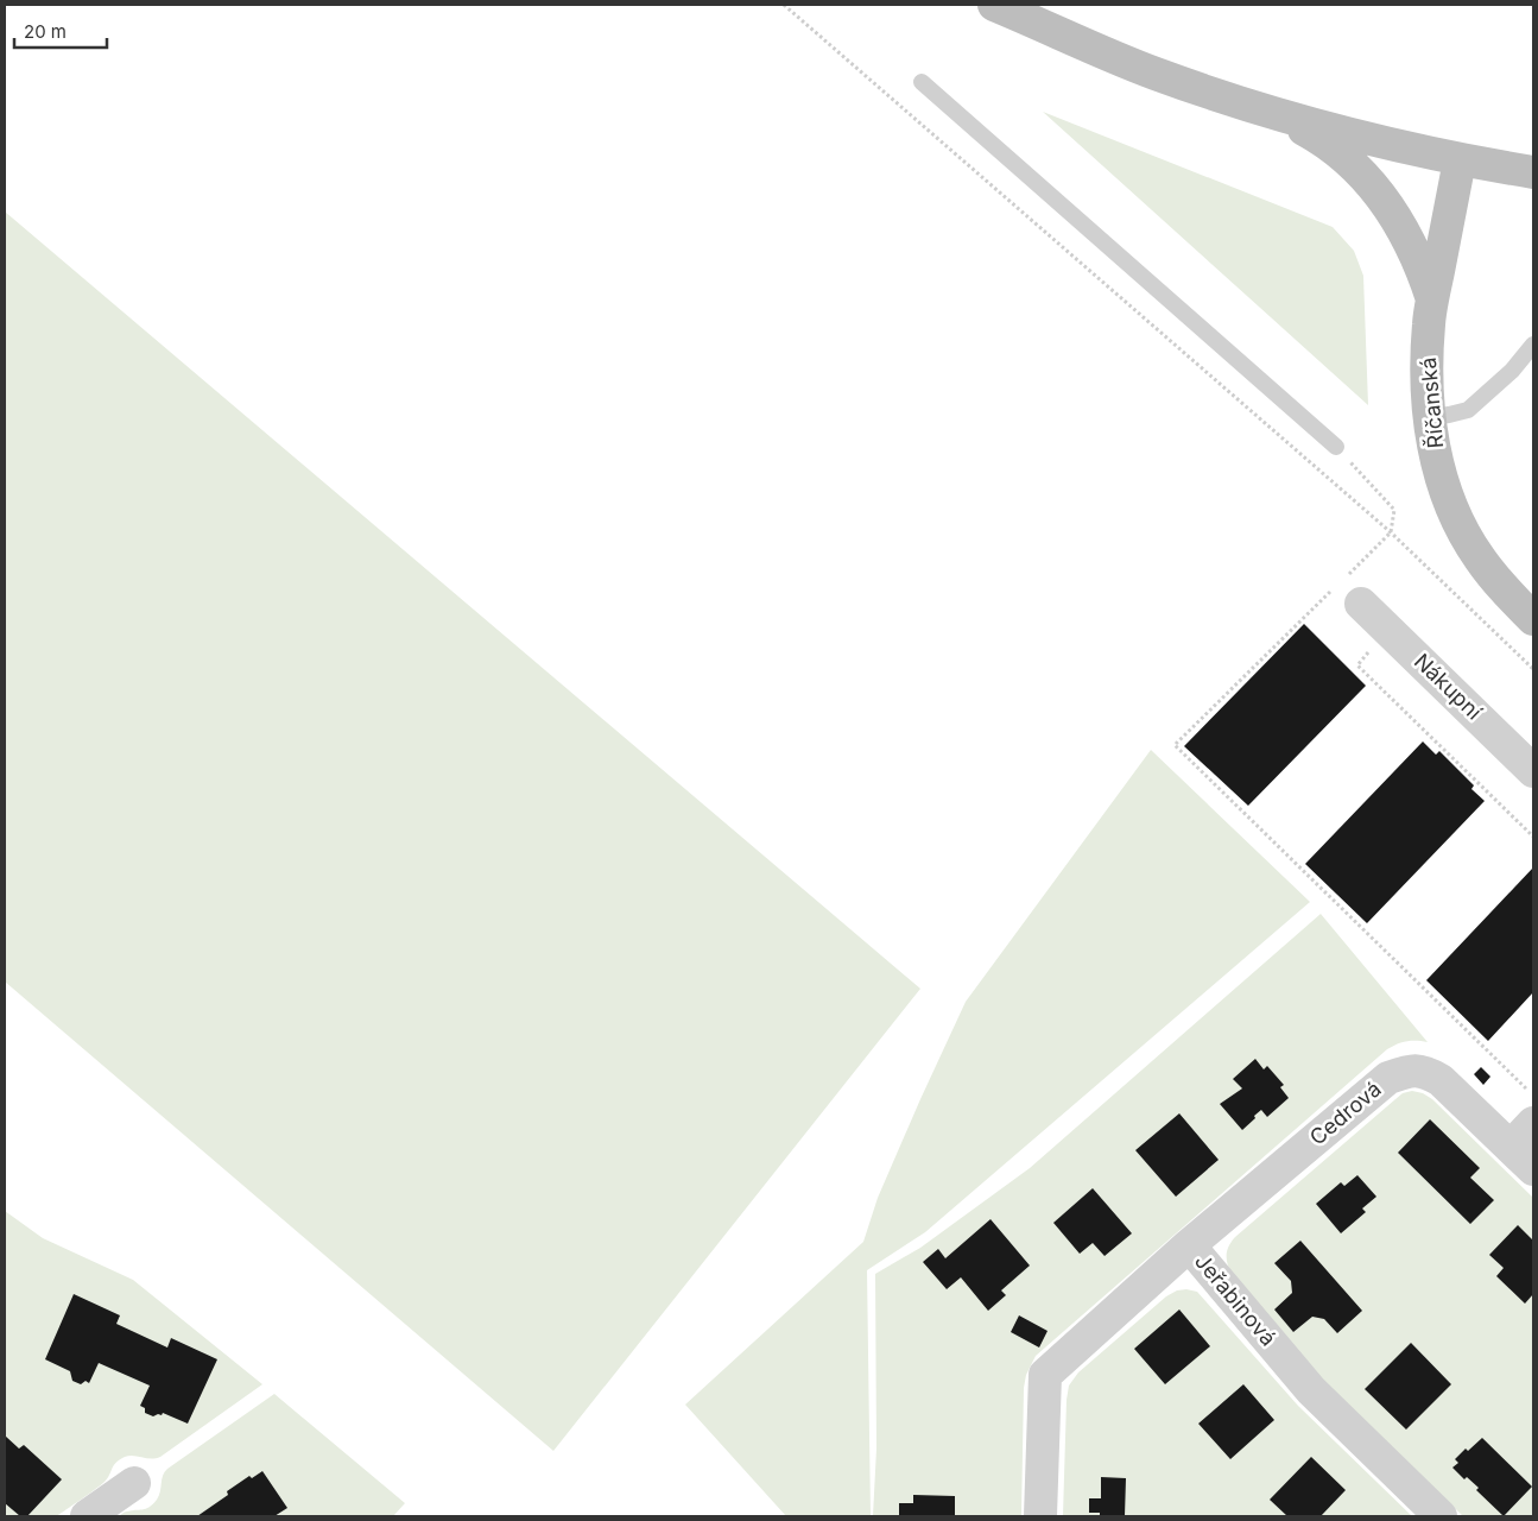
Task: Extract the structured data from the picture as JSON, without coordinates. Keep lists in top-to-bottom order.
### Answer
{
  "streets": {
    "main road": ["Říčanská"],
    "street": ["Nákupní", "Cedrová", "Jeřabinová"]
  },
  "crossings": [
    ["Cedrová", "Jeřabinová"]
  ],
  "scale_bar": "20 m"
}
